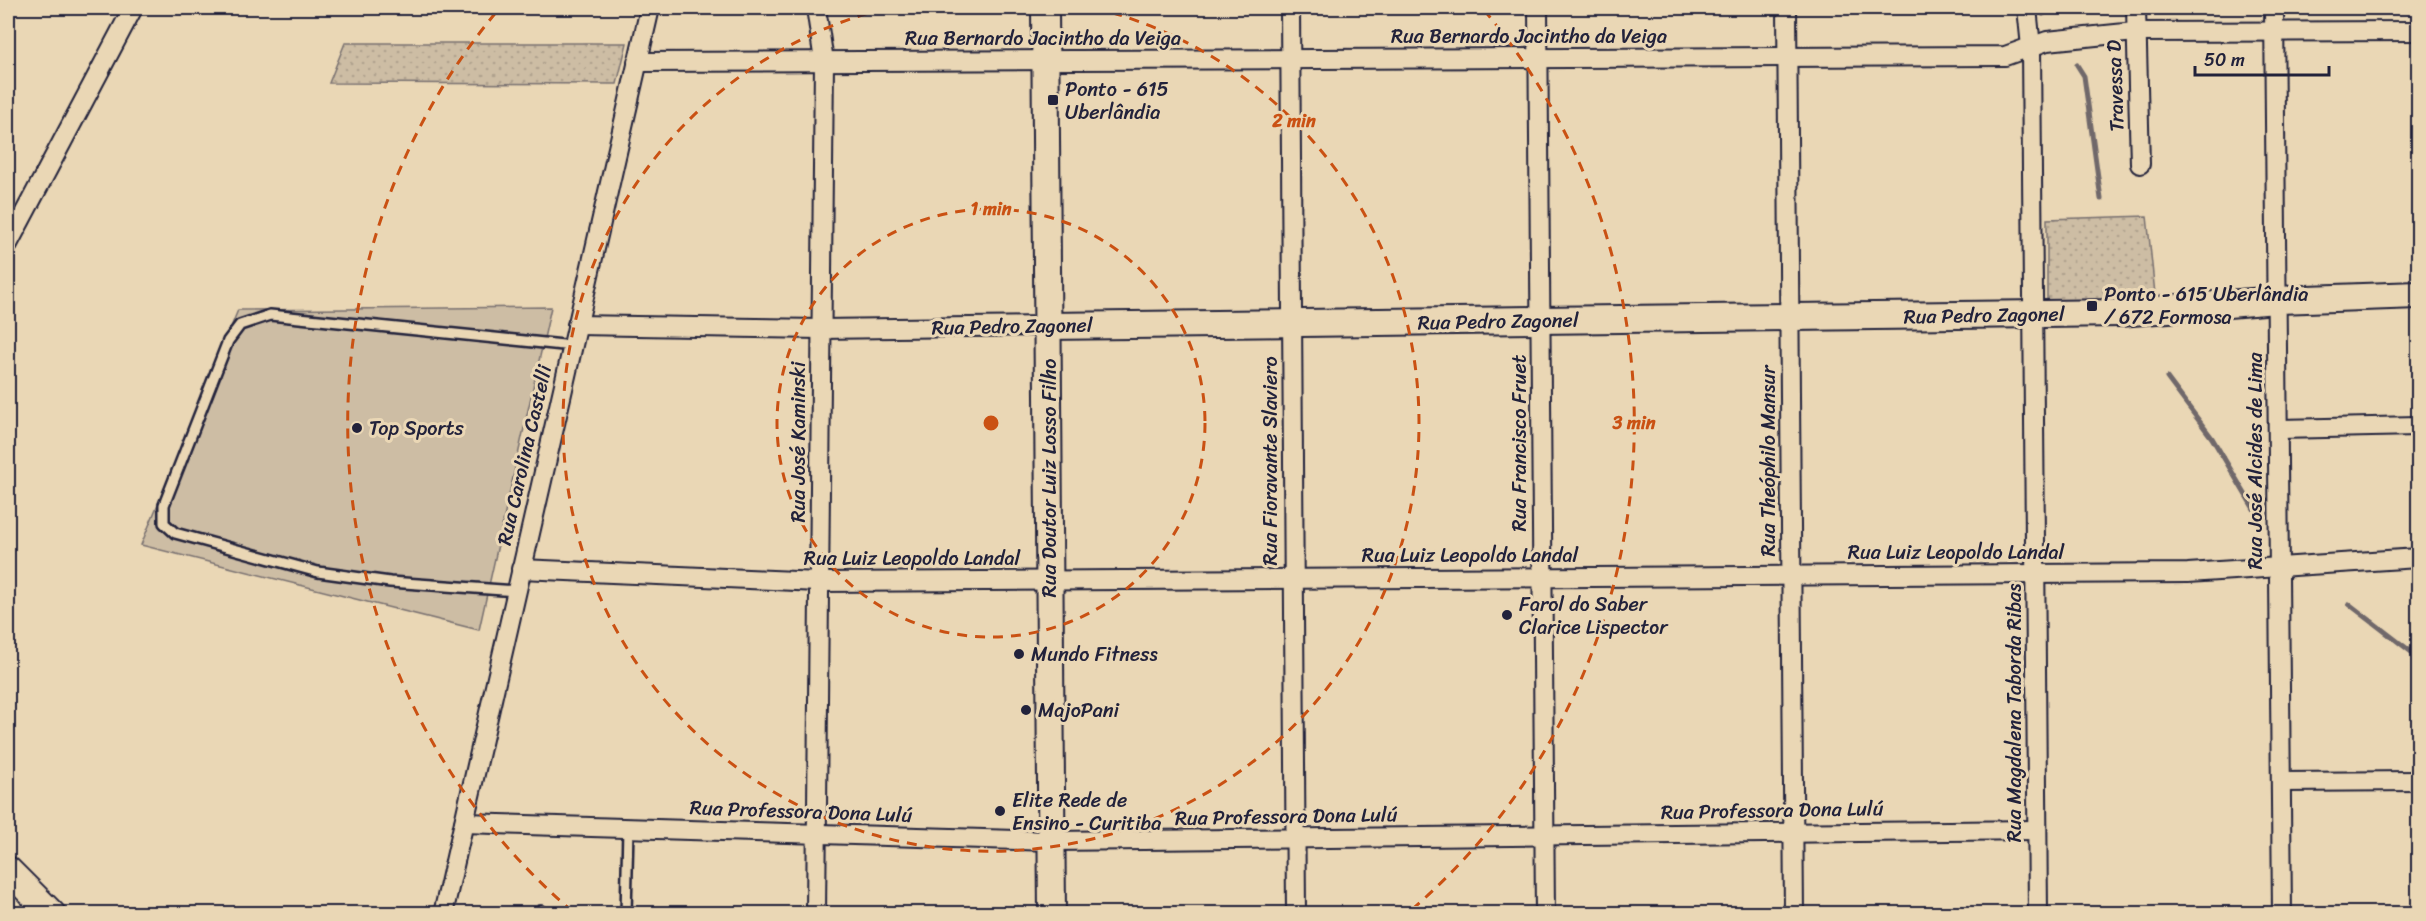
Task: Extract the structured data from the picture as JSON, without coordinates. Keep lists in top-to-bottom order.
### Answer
{
  "streets": {
    "street": [
      "Rua Bernardo Jacintho da Veiga",
      "Travessa D",
      "Rua Pedro Zagonel",
      "Rua José Kaminski",
      "Rua Francisco Fruet",
      "Rua Carolina Castelli",
      "Rua Fioravante Slaviero",
      "Rua Theóphilo Mansur",
      "Rua José Alcides de Lima",
      "Rua Doutor Luiz Losso Filho",
      "Rua Luiz Leopoldo Landal",
      "Rua Magdalena Taborda Ribas",
      "Rua Professora Dona Lulú"
    ]
  },
  "crossings": [
    ["Rua Bernardo Jacintho da Veiga", "Travessa D"],
    ["Rua Bernardo Jacintho da Veiga", "Rua José Kaminski"],
    ["Rua Bernardo Jacintho da Veiga", "Rua Francisco Fruet"],
    ["Rua Bernardo Jacintho da Veiga", "Rua Carolina Castelli"],
    ["Rua Bernardo Jacintho da Veiga", "Rua Fioravante Slaviero"],
    ["Rua Bernardo Jacintho da Veiga", "Rua Theóphilo Mansur"],
    ["Rua Bernardo Jacintho da Veiga", "Rua José Alcides de Lima"],
    ["Rua Bernardo Jacintho da Veiga", "Rua Doutor Luiz Losso Filho"],
    ["Rua Bernardo Jacintho da Veiga", "Rua Magdalena Taborda Ribas"],
    ["Rua Pedro Zagonel", "Rua José Kaminski"],
    ["Rua Pedro Zagonel", "Rua Francisco Fruet"],
    ["Rua Pedro Zagonel", "Rua Carolina Castelli"],
    ["Rua Pedro Zagonel", "Rua Fioravante Slaviero"],
    ["Rua Pedro Zagonel", "Rua Theóphilo Mansur"],
    ["Rua Pedro Zagonel", "Rua José Alcides de Lima"],
    ["Rua Pedro Zagonel", "Rua Doutor Luiz Losso Filho"],
    ["Rua Pedro Zagonel", "Rua Magdalena Taborda Ribas"],
    ["Rua José Kaminski", "Rua Luiz Leopoldo Landal"],
    ["Rua José Kaminski", "Rua Professora Dona Lulú"],
    ["Rua Francisco Fruet", "Rua Luiz Leopoldo Landal"],
    ["Rua Francisco Fruet", "Rua Professora Dona Lulú"],
    ["Rua Carolina Castelli", "Rua Luiz Leopoldo Landal"],
    ["Rua Carolina Castelli", "Rua Professora Dona Lulú"],
    ["Rua Fioravante Slaviero", "Rua Luiz Leopoldo Landal"],
    ["Rua Fioravante Slaviero", "Rua Professora Dona Lulú"],
    ["Rua Theóphilo Mansur", "Rua Luiz Leopoldo Landal"],
    ["Rua Theóphilo Mansur", "Rua Professora Dona Lulú"],
    ["Rua José Alcides de Lima", "Rua Luiz Leopoldo Landal"],
    ["Rua Doutor Luiz Losso Filho", "Rua Luiz Leopoldo Landal"],
    ["Rua Doutor Luiz Losso Filho", "Rua Professora Dona Lulú"],
    ["Rua Luiz Leopoldo Landal", "Rua Magdalena Taborda Ribas"],
    ["Rua Magdalena Taborda Ribas", "Rua Professora Dona Lulú"]
  ],
  "places": {
    "transit": ["Ponto - 615 Uberlândia", "Ponto - 615 Uberlândia / 672 Formosa"],
    "other": [
      "Top Sports",
      "Farol do Saber Clarice Lispector",
      "Mundo Fitness",
      "MajoPani",
      "Elite Rede de Ensino - Curitiba"
    ]
  },
  "scale_bar": "50 m",
  "rings": ["2 min", "1 min", "3 min"]
}
